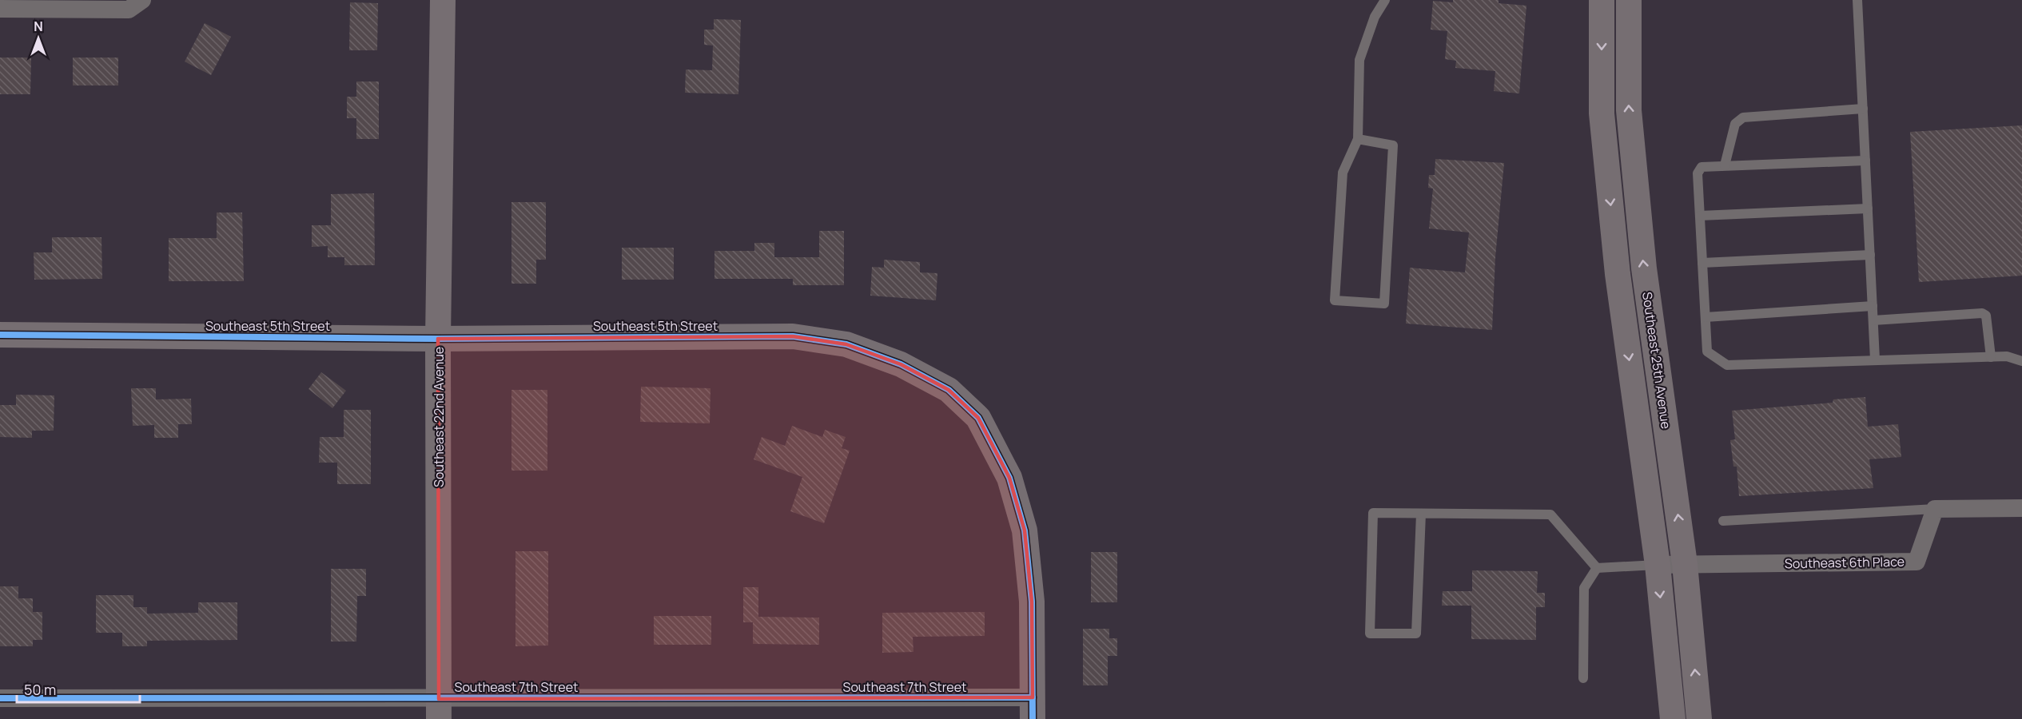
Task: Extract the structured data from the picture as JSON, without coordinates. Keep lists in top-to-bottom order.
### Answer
{
  "streets": {
    "street": [
      "Southeast 5th Street",
      "Southeast 25th Avenue",
      "Southeast 22nd Avenue",
      "Southeast 6th Place",
      "Southeast 7th Street"
    ]
  },
  "crossings": [
    ["Southeast 5th Street", "Southeast 22nd Avenue"],
    ["Southeast 5th Street", "Southeast 7th Street"],
    ["Southeast 25th Avenue", "Southeast 6th Place"],
    ["Southeast 22nd Avenue", "Southeast 7th Street"]
  ],
  "scale_bar": "50 m",
  "north": "top"
}
